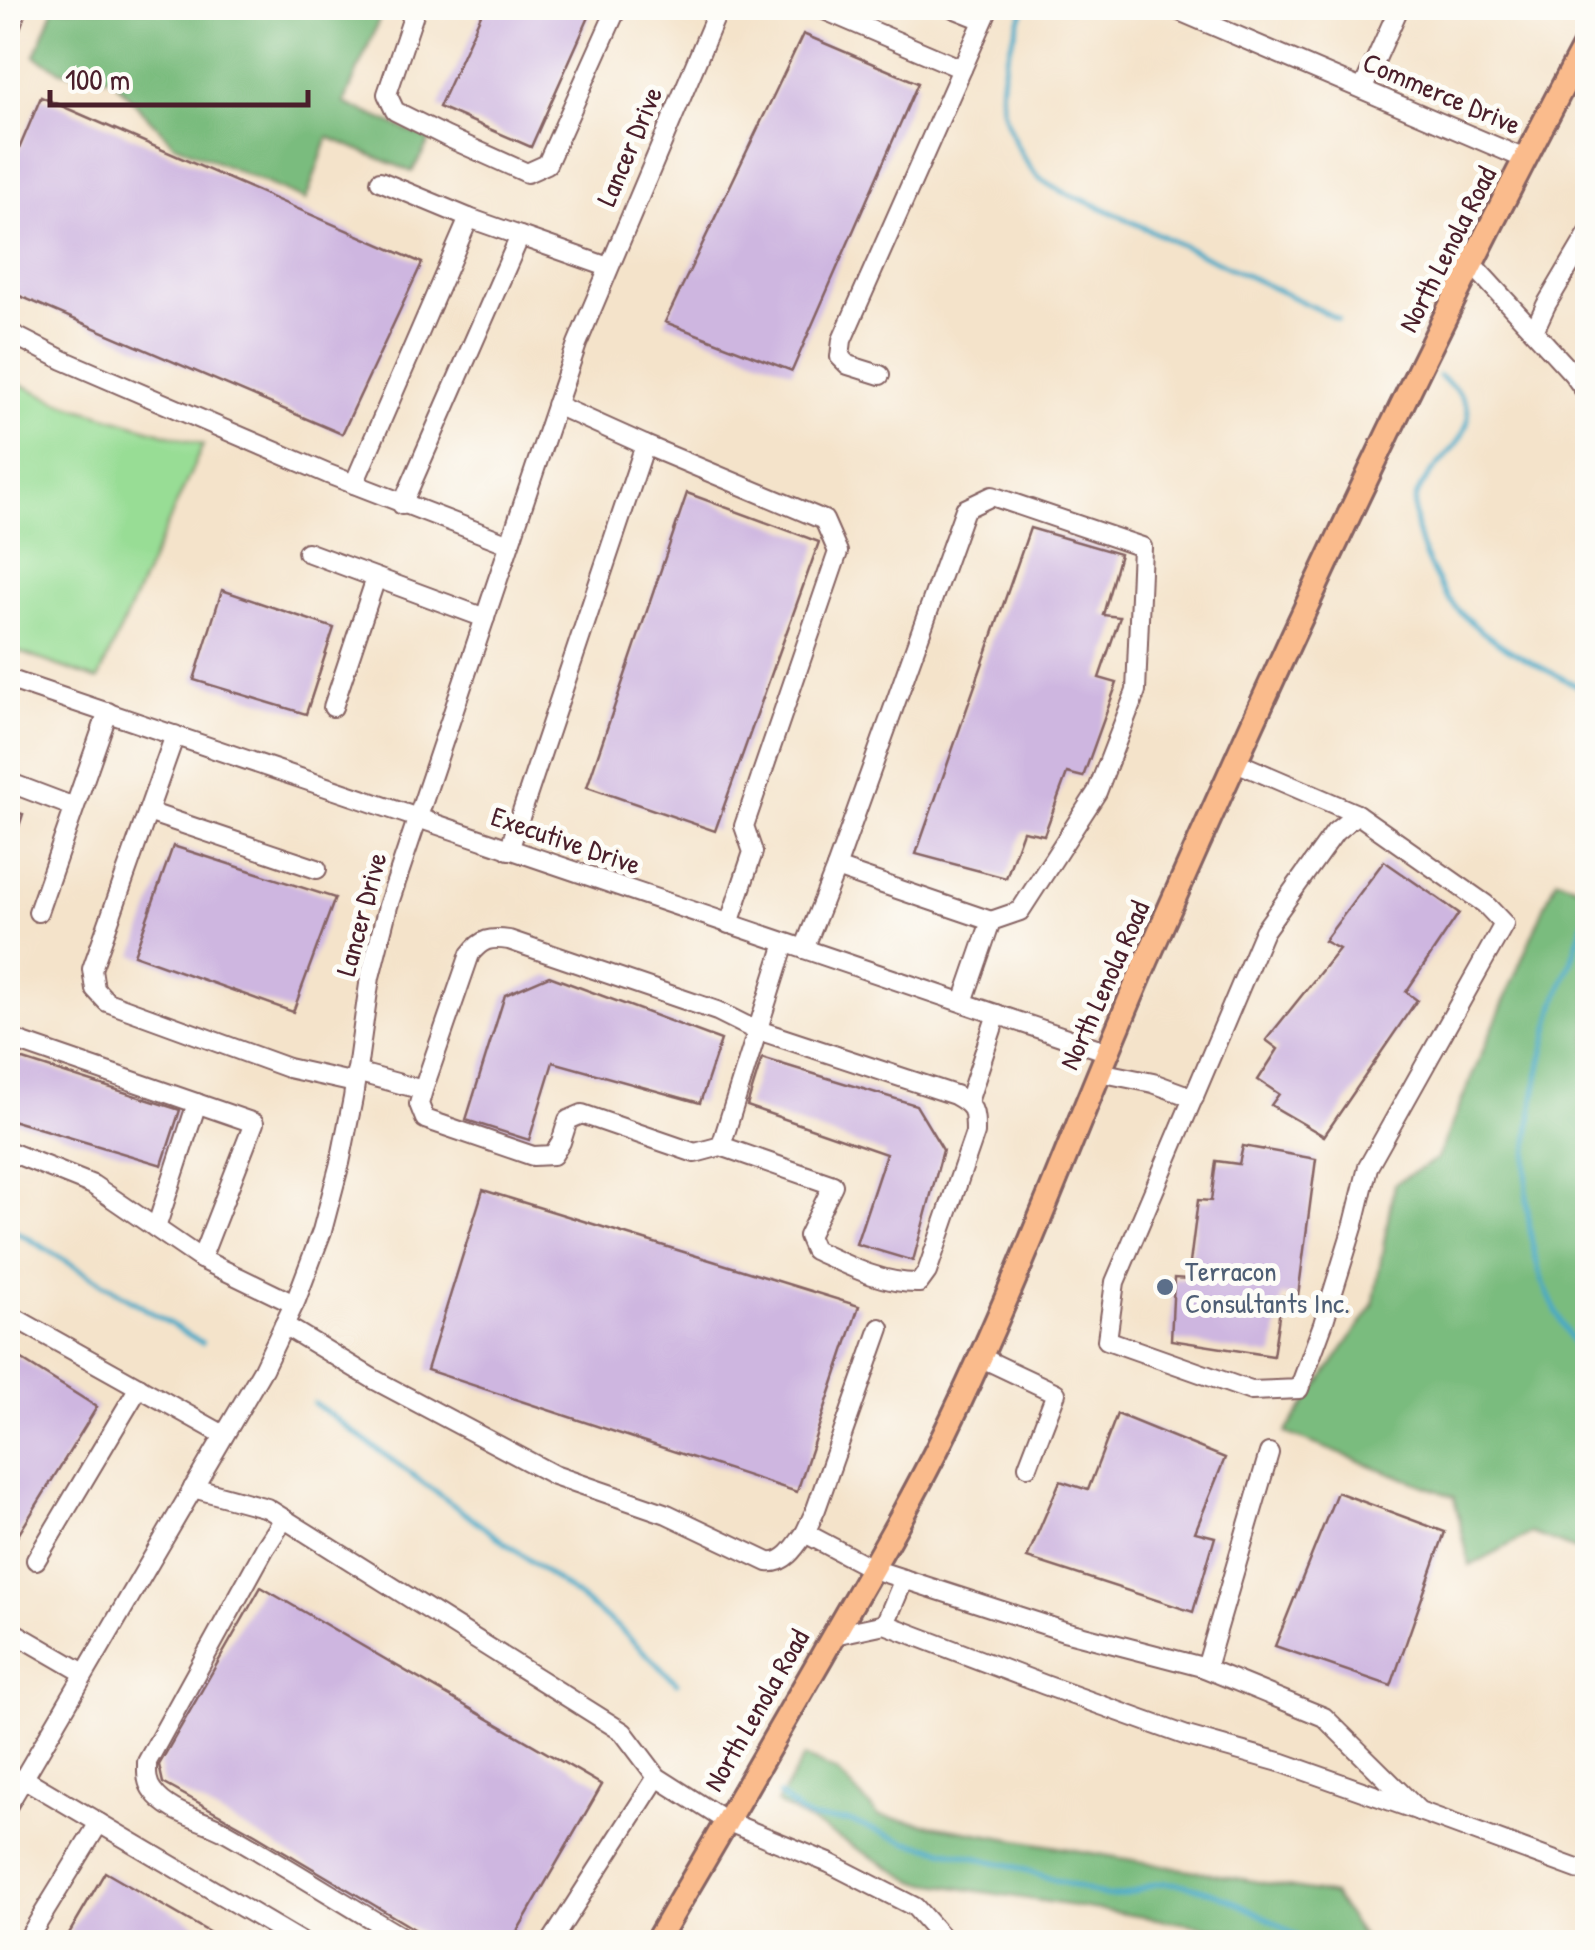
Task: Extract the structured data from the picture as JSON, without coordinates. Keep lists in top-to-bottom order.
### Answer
{
  "streets": {
    "main road": ["North Lenola Road"],
    "street": ["Commerce Drive", "Lancer Drive", "Executive Drive"]
  },
  "crossings": [
    ["Commerce Drive", "North Lenola Road"],
    ["Lancer Drive", "Executive Drive"],
    ["North Lenola Road", "Executive Drive"]
  ],
  "places": ["Terracon Consultants Inc."],
  "scale_bar": "100 m"
}
